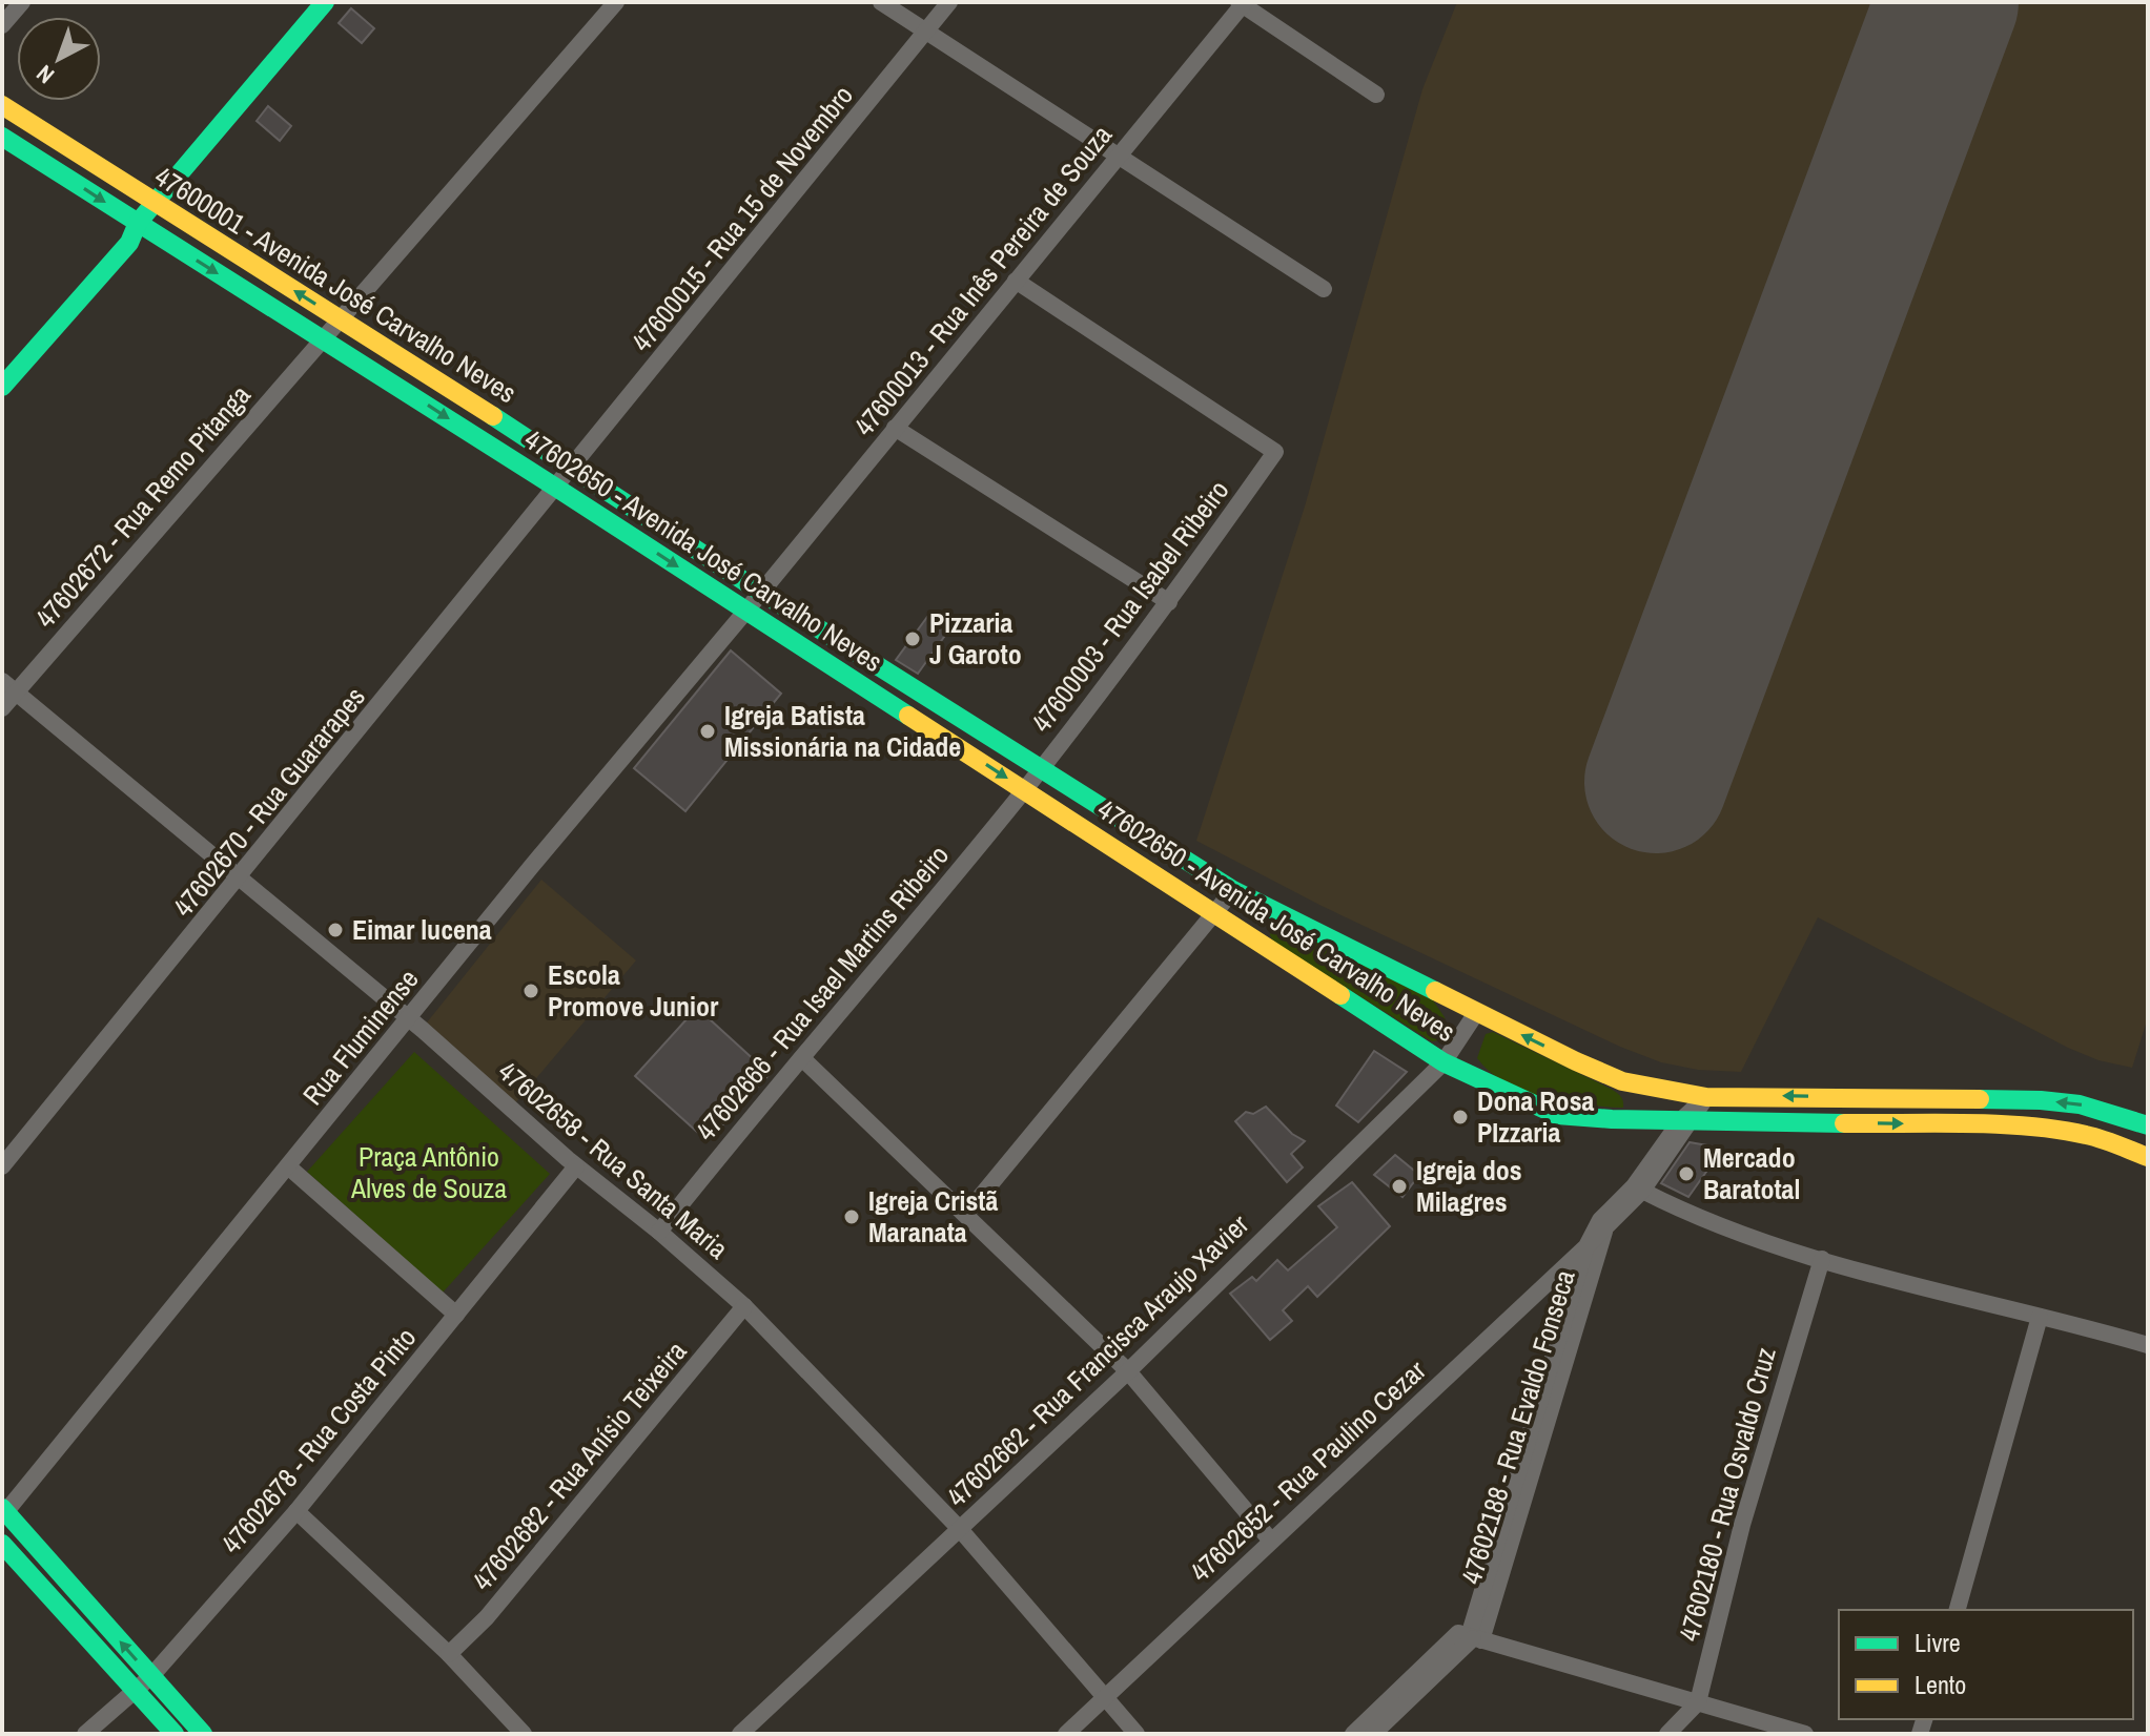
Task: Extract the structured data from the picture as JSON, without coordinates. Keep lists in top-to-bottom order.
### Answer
{
  "streets": {
    "street": [
      "47600015 - Rua 15 de Novembro",
      "47600013 - Rua Inês Pereira de Souza",
      "47600001 - Avenida José Carvalho Neves",
      "47602672 - Rua Remo Pitanga",
      "47602650 - Avenida José Carvalho Neves",
      "47600003 - Rua Isabel Ribeiro",
      "47602670 - Rua Guararapes",
      "47602666 - Rua Isael Martins Ribeiro",
      "Rua Fluminense",
      "47602658 - Rua Santa Maria",
      "47602662 - Rua Francisca Araujo Xavier",
      "47602188 - Rua Evaldo Fonseca",
      "47602678 - Rua Costa Pinto",
      "47602682 - Rua Anísio Teixeira",
      "47602652 - Rua Paulino Cezar",
      "47602180 - Rua Osvaldo Cruz"
    ]
  },
  "crossings": [
    ["47600015 - Rua 15 de Novembro", "47600001 - Avenida José Carvalho Neves"],
    ["47600015 - Rua 15 de Novembro", "47602670 - Rua Guararapes"],
    ["47600013 - Rua Inês Pereira de Souza", "47600001 - Avenida José Carvalho Neves"],
    ["47600013 - Rua Inês Pereira de Souza", "47600003 - Rua Isabel Ribeiro"],
    ["47600013 - Rua Inês Pereira de Souza", "Rua Fluminense"],
    ["47600001 - Avenida José Carvalho Neves", "47602672 - Rua Remo Pitanga"],
    ["47600001 - Avenida José Carvalho Neves", "47600003 - Rua Isabel Ribeiro"],
    ["47600001 - Avenida José Carvalho Neves", "47602670 - Rua Guararapes"],
    ["47600001 - Avenida José Carvalho Neves", "Rua Fluminense"],
    ["47600001 - Avenida José Carvalho Neves", "47602662 - Rua Francisca Araujo Xavier"],
    ["47600001 - Avenida José Carvalho Neves", "47602652 - Rua Paulino Cezar"],
    ["47602672 - Rua Remo Pitanga", "47602650 - Avenida José Carvalho Neves"],
    ["47602672 - Rua Remo Pitanga", "47602658 - Rua Santa Maria"],
    ["47602650 - Avenida José Carvalho Neves", "47600003 - Rua Isabel Ribeiro"],
    ["47602650 - Avenida José Carvalho Neves", "47602670 - Rua Guararapes"],
    ["47602650 - Avenida José Carvalho Neves", "47602666 - Rua Isael Martins Ribeiro"],
    ["47602650 - Avenida José Carvalho Neves", "Rua Fluminense"],
    ["47602650 - Avenida José Carvalho Neves", "47602662 - Rua Francisca Araujo Xavier"],
    ["47602650 - Avenida José Carvalho Neves", "47602652 - Rua Paulino Cezar"],
    ["47600003 - Rua Isabel Ribeiro", "47602666 - Rua Isael Martins Ribeiro"],
    ["47602670 - Rua Guararapes", "47602658 - Rua Santa Maria"],
    ["47602666 - Rua Isael Martins Ribeiro", "47602658 - Rua Santa Maria"],
    ["Rua Fluminense", "47602658 - Rua Santa Maria"],
    ["47602658 - Rua Santa Maria", "47602662 - Rua Francisca Araujo Xavier"],
    ["47602658 - Rua Santa Maria", "47602678 - Rua Costa Pinto"],
    ["47602658 - Rua Santa Maria", "47602682 - Rua Anísio Teixeira"],
    ["47602658 - Rua Santa Maria", "47602652 - Rua Paulino Cezar"],
    ["47602188 - Rua Evaldo Fonseca", "47602652 - Rua Paulino Cezar"]
  ],
  "one_way": ["47600001 - Avenida José Carvalho Neves", "47602650 - Avenida José Carvalho Neves"],
  "parks": ["Praça Antônio Alves de Souza"],
  "places": [
    "Pizzaria J Garoto",
    "Igreja Batista Missionária na Cidade",
    "Eimar lucena",
    "Escola Promove Junior",
    "Dona Rosa PIzzaria",
    "Mercado Baratotal",
    "Igreja dos Milagres",
    "Igreja Cristã Maranata"
  ],
  "legend": ["Livre", "Lento"],
  "north": "bottom left"
}
